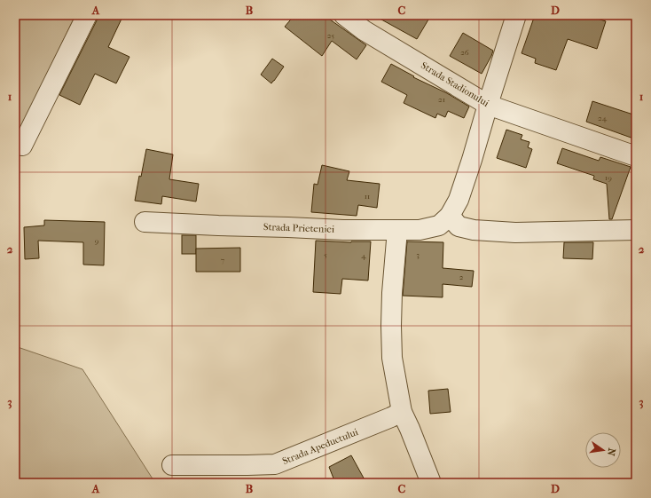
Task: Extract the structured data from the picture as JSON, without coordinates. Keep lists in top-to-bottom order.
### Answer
{
  "streets": {
    "street": ["Strada Stadionului", "Strada Prieteniei", "Strada Apeductului"]
  },
  "crossings": [
    ["Strada Stadionului", "Strada Prieteniei"]
  ],
  "house_numbers": [
    "25",
    "26",
    "21",
    "24",
    "19",
    "11",
    "9",
    "5",
    "3",
    "4",
    "7",
    "2"
  ],
  "north": "right",
  "grid": {
    "columns": [
      "A",
      "B",
      "C",
      "D"
    ],
    "rows": ["1", "2", "3"]
  }
}
